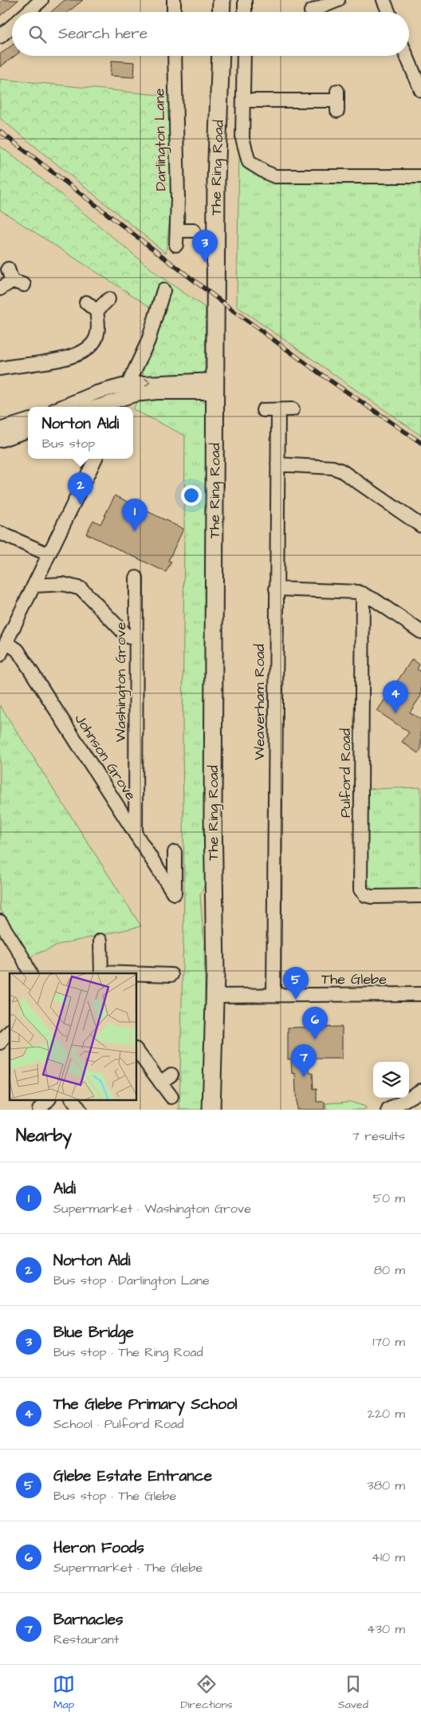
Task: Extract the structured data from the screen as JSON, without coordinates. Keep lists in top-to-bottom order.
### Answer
{
  "streets": {
    "main road": ["The Ring Road"],
    "street": [
      "Darlington Lane",
      "Washington Grove",
      "Weaverham Road",
      "Johnson Grove",
      "Pulford Road",
      "The Glebe"
    ]
  },
  "crossings": [
    ["The Ring Road", "The Glebe"],
    ["Washington Grove", "Johnson Grove"],
    ["Weaverham Road", "The Glebe"]
  ],
  "page": {
    "search": "Search here",
    "pins": [
      "3",
      "2",
      "1",
      "4",
      "5",
      "6",
      "7"
    ],
    "popup": ["Norton Aldi", "Bus stop"],
    "heading": ["Nearby", "7 results"],
    "list": [
      {
        "mark": "1",
        "name": "Aldi",
        "note": "Supermarket · Washington Grove",
        "value": "50 m"
      },
      {
        "mark": "2",
        "name": "Norton Aldi",
        "note": "Bus stop · Darlington Lane",
        "value": "80 m"
      },
      {
        "mark": "3",
        "name": "Blue Bridge",
        "note": "Bus stop · The Ring Road",
        "value": "170 m"
      },
      {
        "mark": "4",
        "name": "The Glebe Primary School",
        "note": "School · Pulford Road",
        "value": "220 m"
      },
      {
        "mark": "5",
        "name": "Glebe Estate Entrance",
        "note": "Bus stop · The Glebe",
        "value": "380 m"
      },
      {
        "mark": "6",
        "name": "Heron Foods",
        "note": "Supermarket · The Glebe",
        "value": "410 m"
      },
      {
        "mark": "7",
        "name": "Barnacles",
        "note": "Restaurant",
        "value": "430 m"
      }
    ],
    "nav": ["Map", "Directions", "Saved"]
  }
}
